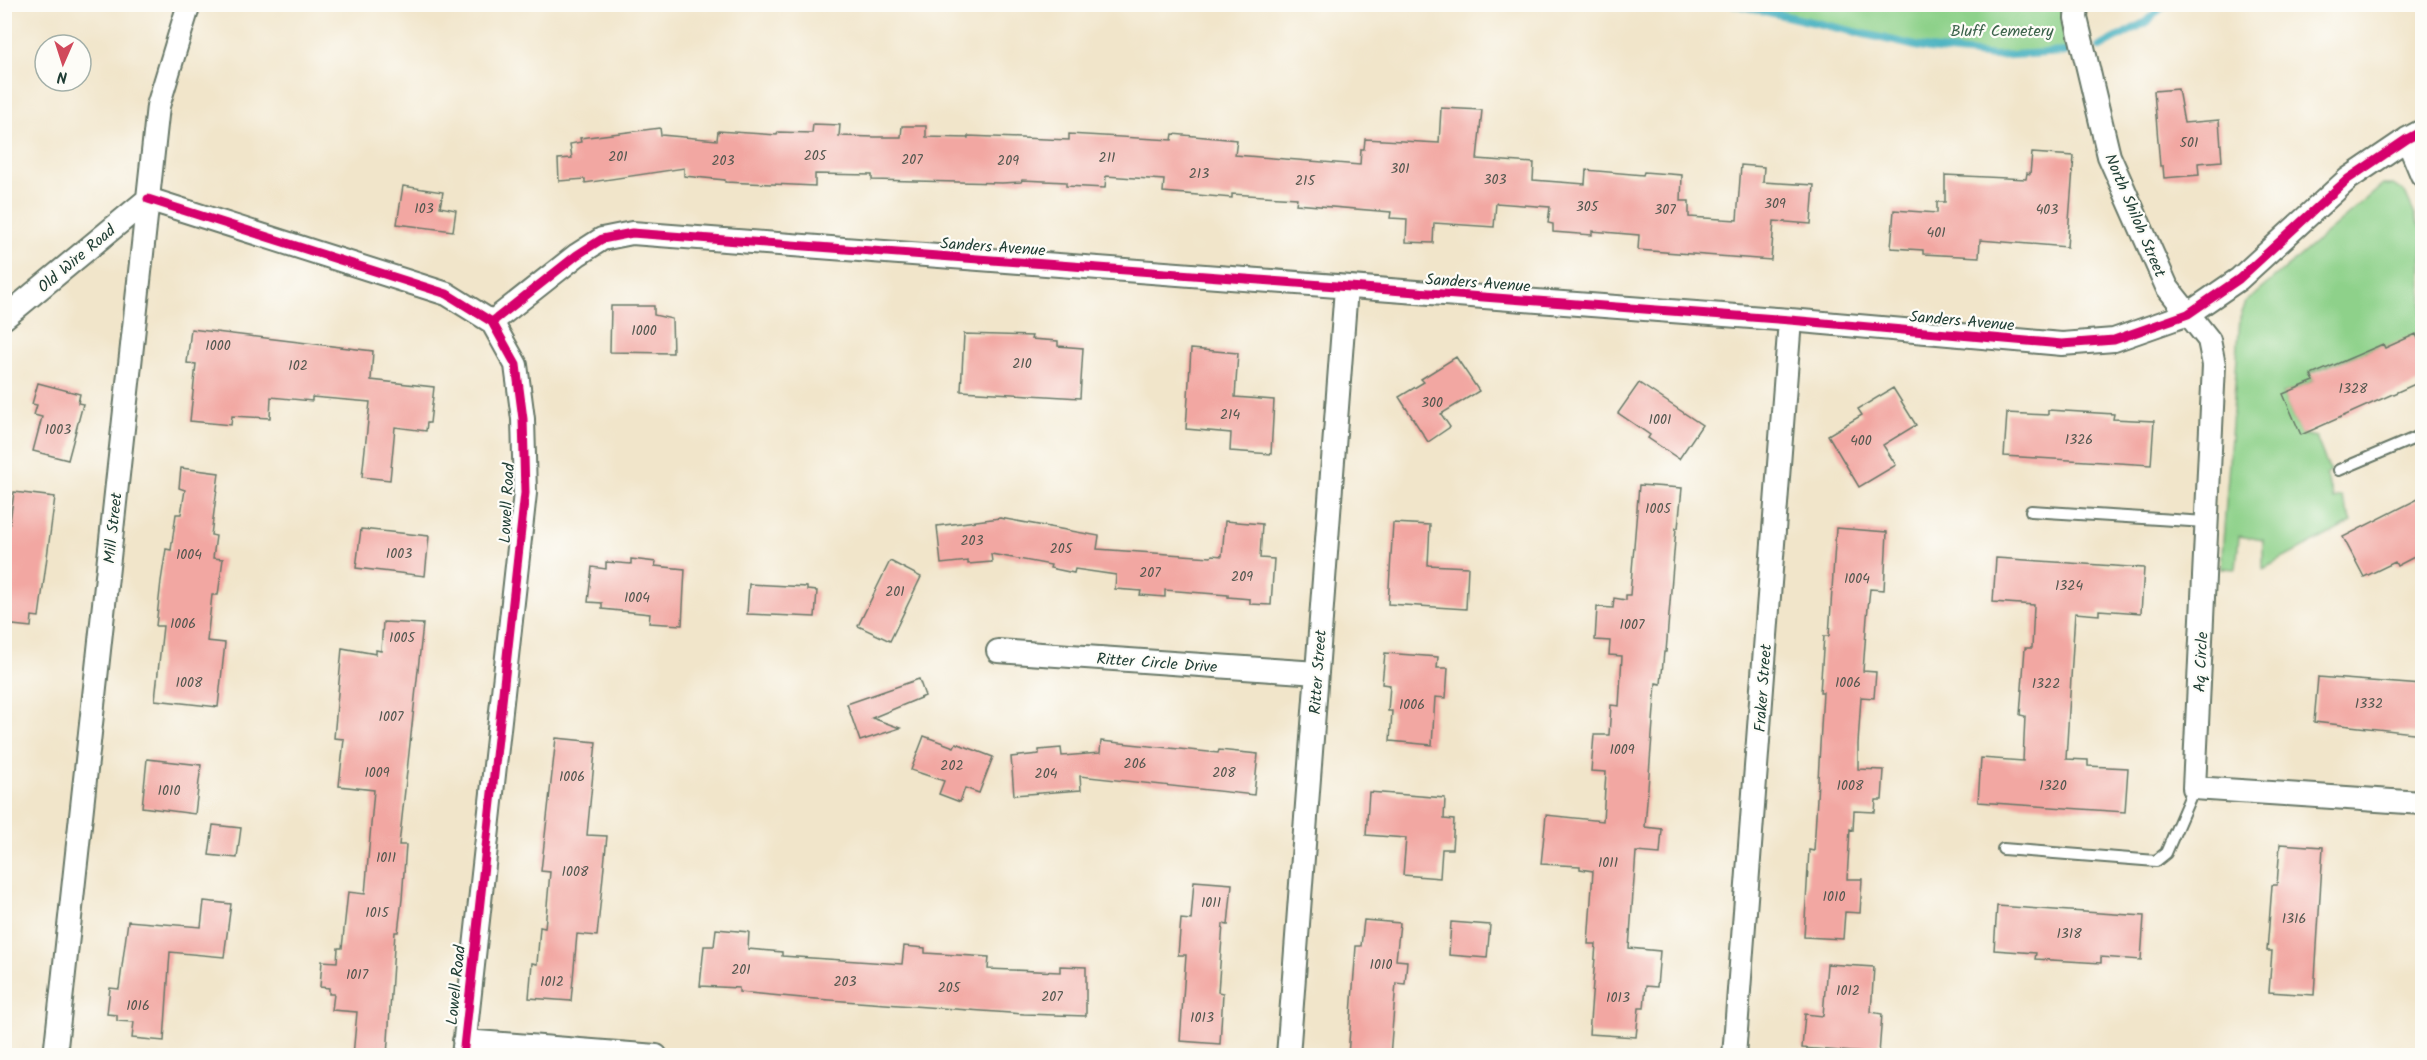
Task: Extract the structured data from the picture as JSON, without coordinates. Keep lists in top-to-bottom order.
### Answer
{
  "streets": {
    "street": [
      "North Shiloh Street",
      "Sanders Avenue",
      "Old Wire Road",
      "Lowell Road",
      "Mill Street",
      "Ritter Circle Drive",
      "Aq Circle",
      "Ritter Street",
      "Fraker Street"
    ]
  },
  "crossings": [
    ["North Shiloh Street", "Sanders Avenue"],
    ["North Shiloh Street", "Aq Circle"],
    ["Sanders Avenue", "Lowell Road"],
    ["Sanders Avenue", "Aq Circle"],
    ["Sanders Avenue", "Ritter Street"],
    ["Sanders Avenue", "Fraker Street"],
    ["Old Wire Road", "Lowell Road"],
    ["Old Wire Road", "Mill Street"],
    ["Lowell Road", "Mill Street"],
    ["Ritter Circle Drive", "Ritter Street"]
  ],
  "parks": ["Bluff Cemetery"],
  "house_numbers": [
    "501",
    "205",
    "201",
    "211",
    "207",
    "203",
    "209",
    "301",
    "213",
    "303",
    "215",
    "309",
    "305",
    "103",
    "307",
    "403",
    "401",
    "1000",
    "1000",
    "210",
    "102",
    "1328",
    "300",
    "214",
    "1001",
    "1003",
    "1326",
    "400",
    "1005",
    "203",
    "205",
    "1003",
    "1004",
    "207",
    "209",
    "1004",
    "1324",
    "201",
    "1004",
    "1006",
    "1007",
    "1005",
    "1008",
    "1006",
    "1322",
    "1332",
    "1006",
    "1007",
    "1009",
    "206",
    "202",
    "1009",
    "208",
    "204",
    "1006",
    "1008",
    "1320",
    "1010",
    "1011",
    "1011",
    "1008",
    "1010",
    "1011",
    "1015",
    "1316",
    "1318",
    "1010",
    "201",
    "1017",
    "1012",
    "203",
    "205",
    "1012",
    "207",
    "1013",
    "1016",
    "1013"
  ],
  "north": "bottom"
}
